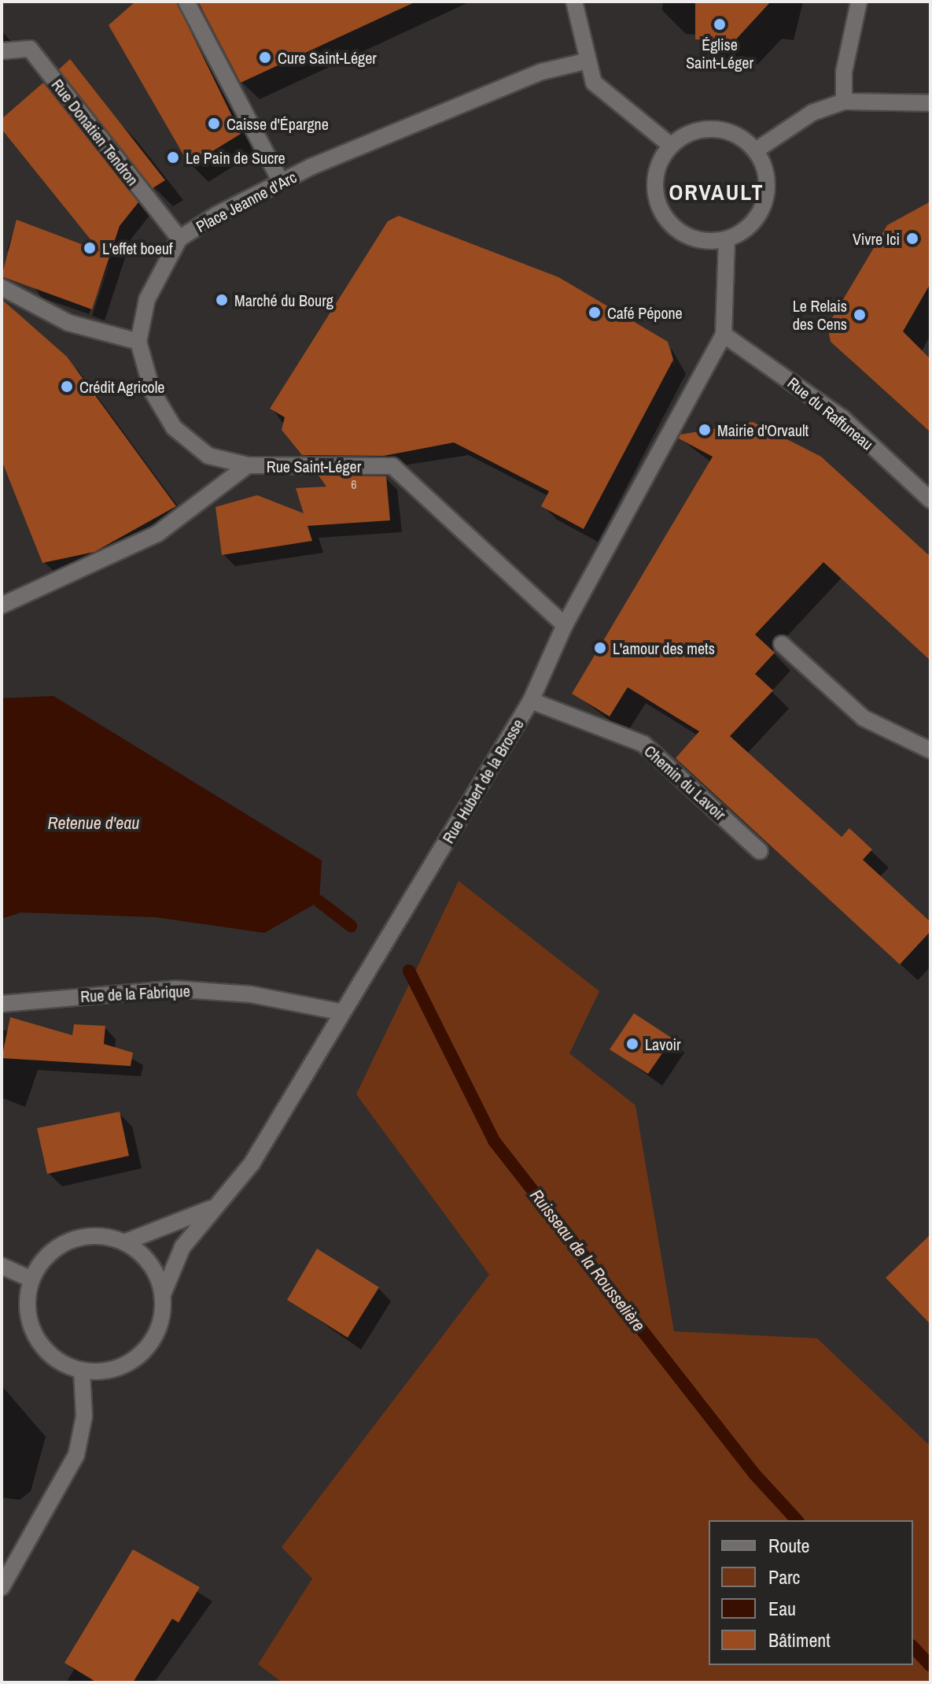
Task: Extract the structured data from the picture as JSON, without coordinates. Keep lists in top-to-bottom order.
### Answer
{
  "streets": {
    "street": [
      "Rue Donatien Tendron",
      "Place Jeanne d'Arc",
      "Rue du Raffuneau",
      "Rue Saint-Léger",
      "Rue Hubert de la Brosse",
      "Chemin du Lavoir",
      "Rue de la Fabrique"
    ]
  },
  "crossings": [
    ["Rue Donatien Tendron", "Place Jeanne d'Arc"],
    ["Place Jeanne d'Arc", "Rue Saint-Léger"],
    ["Rue du Raffuneau", "Rue Hubert de la Brosse"],
    ["Rue Saint-Léger", "Rue Hubert de la Brosse"],
    ["Rue Hubert de la Brosse", "Chemin du Lavoir"],
    ["Rue Hubert de la Brosse", "Rue de la Fabrique"]
  ],
  "districts": ["ORVAULT"],
  "water": ["Retenue d'eau", "Ruisseau de la Rousselière"],
  "places": [
    "Église Saint-Léger",
    "Cure Saint-Léger",
    "Caisse d'Épargne",
    "Le Pain de Sucre",
    "Vivre Ici",
    "L'effet boeuf",
    "Marché du Bourg",
    "Café Pépone",
    "Le Relais des Cens",
    "Crédit Agricole",
    "Mairie d'Orvault",
    "L'amour des mets",
    "Lavoir"
  ],
  "house_numbers": ["6"],
  "legend": [
    "Route",
    "Parc",
    "Eau",
    "Bâtiment"
  ]
}
